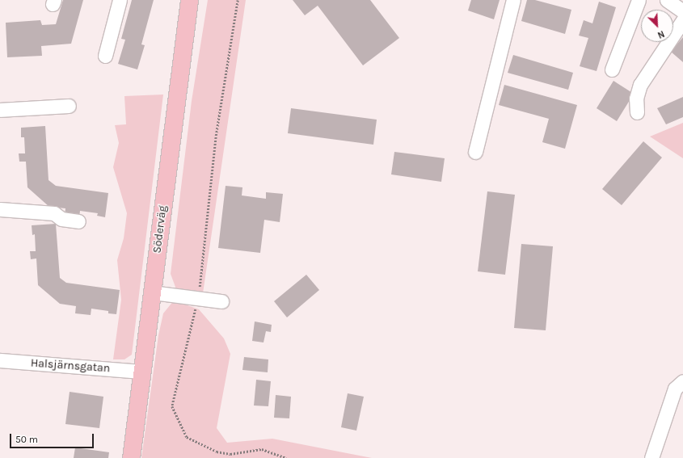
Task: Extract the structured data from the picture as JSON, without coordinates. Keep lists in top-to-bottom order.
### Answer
{
  "streets": {
    "main road": ["Söderväg"],
    "street": ["Halsjärnsgatan"]
  },
  "crossings": [
    ["Söderväg", "Halsjärnsgatan"]
  ],
  "scale_bar": "50 m",
  "north": "bottom right"
}
